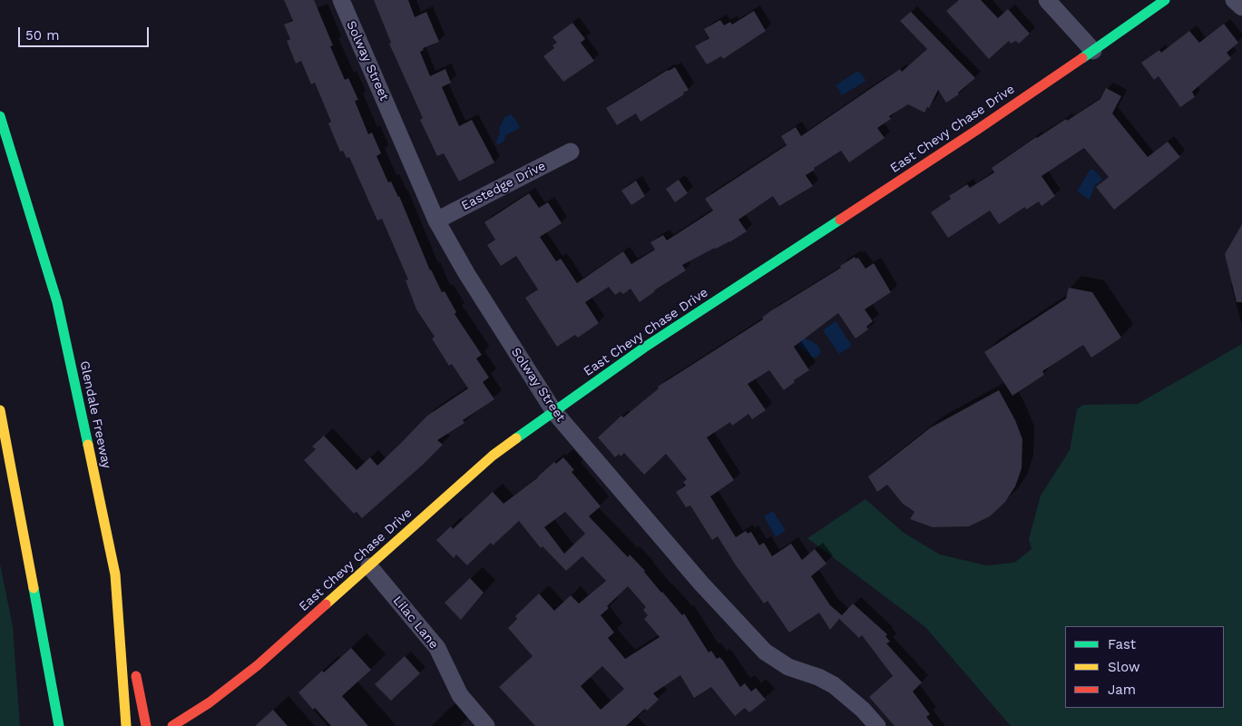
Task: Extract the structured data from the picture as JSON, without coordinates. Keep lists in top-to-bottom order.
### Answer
{
  "streets": {
    "main road": ["East Chevy Chase Drive", "Glendale Freeway"],
    "street": ["Solway Street", "Eastedge Drive", "Lilac Lane"]
  },
  "crossings": [
    ["Solway Street", "East Chevy Chase Drive"],
    ["Solway Street", "Eastedge Drive"],
    ["East Chevy Chase Drive", "Lilac Lane"]
  ],
  "legend": ["Fast", "Slow", "Jam"],
  "scale_bar": "50 m"
}
